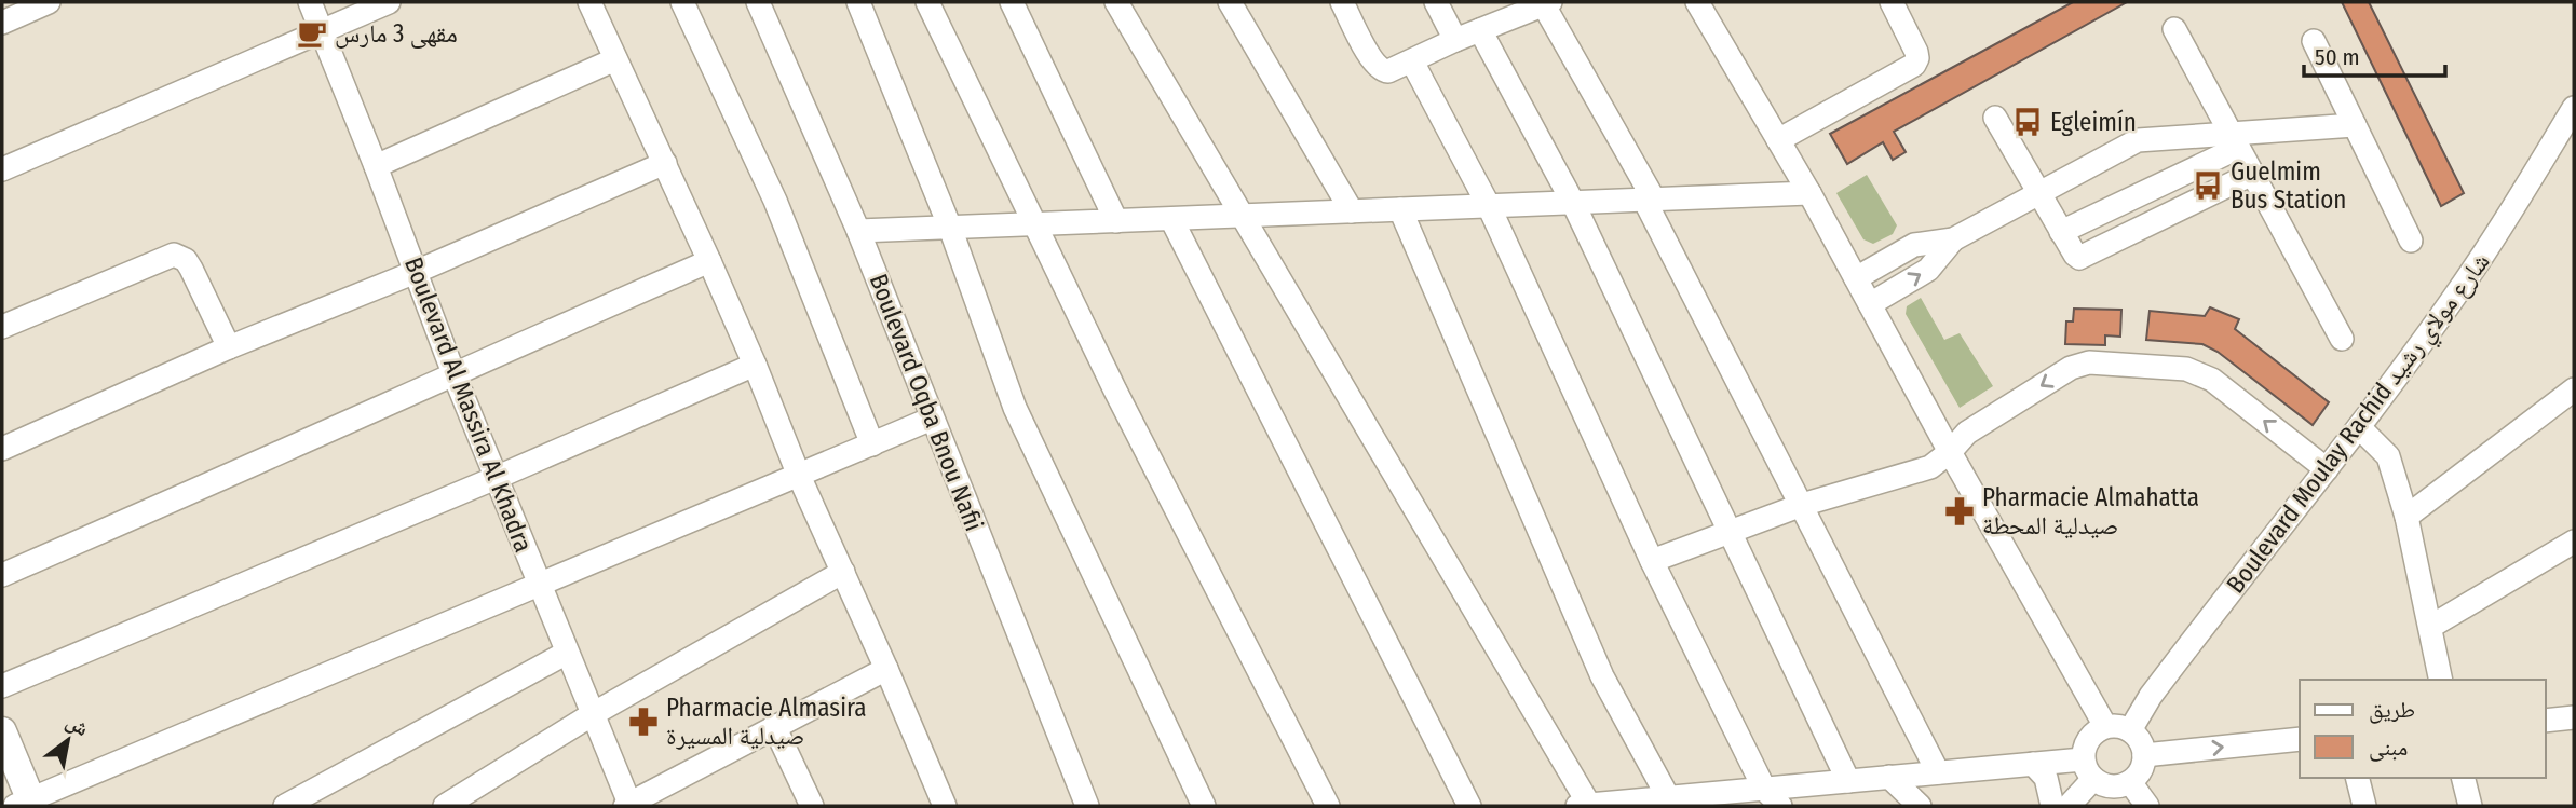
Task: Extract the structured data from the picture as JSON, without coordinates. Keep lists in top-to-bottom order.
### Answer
{
  "streets": {
    "street": ["Boulevard Oqba Bnou Nafii", "Boulevard Al Massira Al Khadra", "Boulevard Moulay Rachid شارع مولاي رشيد"]
  },
  "places": {
    "cafe": ["مقهى 3 مارس"],
    "bus stop": ["Egleimín", "Guelmim Bus Station"],
    "pharmacy": ["Pharmacie Almahatta صيدلية المحطة", "Pharmacie Almasira صيدلية المسيرة"]
  },
  "legend": ["طريق", "مبنى"],
  "scale_bar": "50 m",
  "north": "top right"
}
